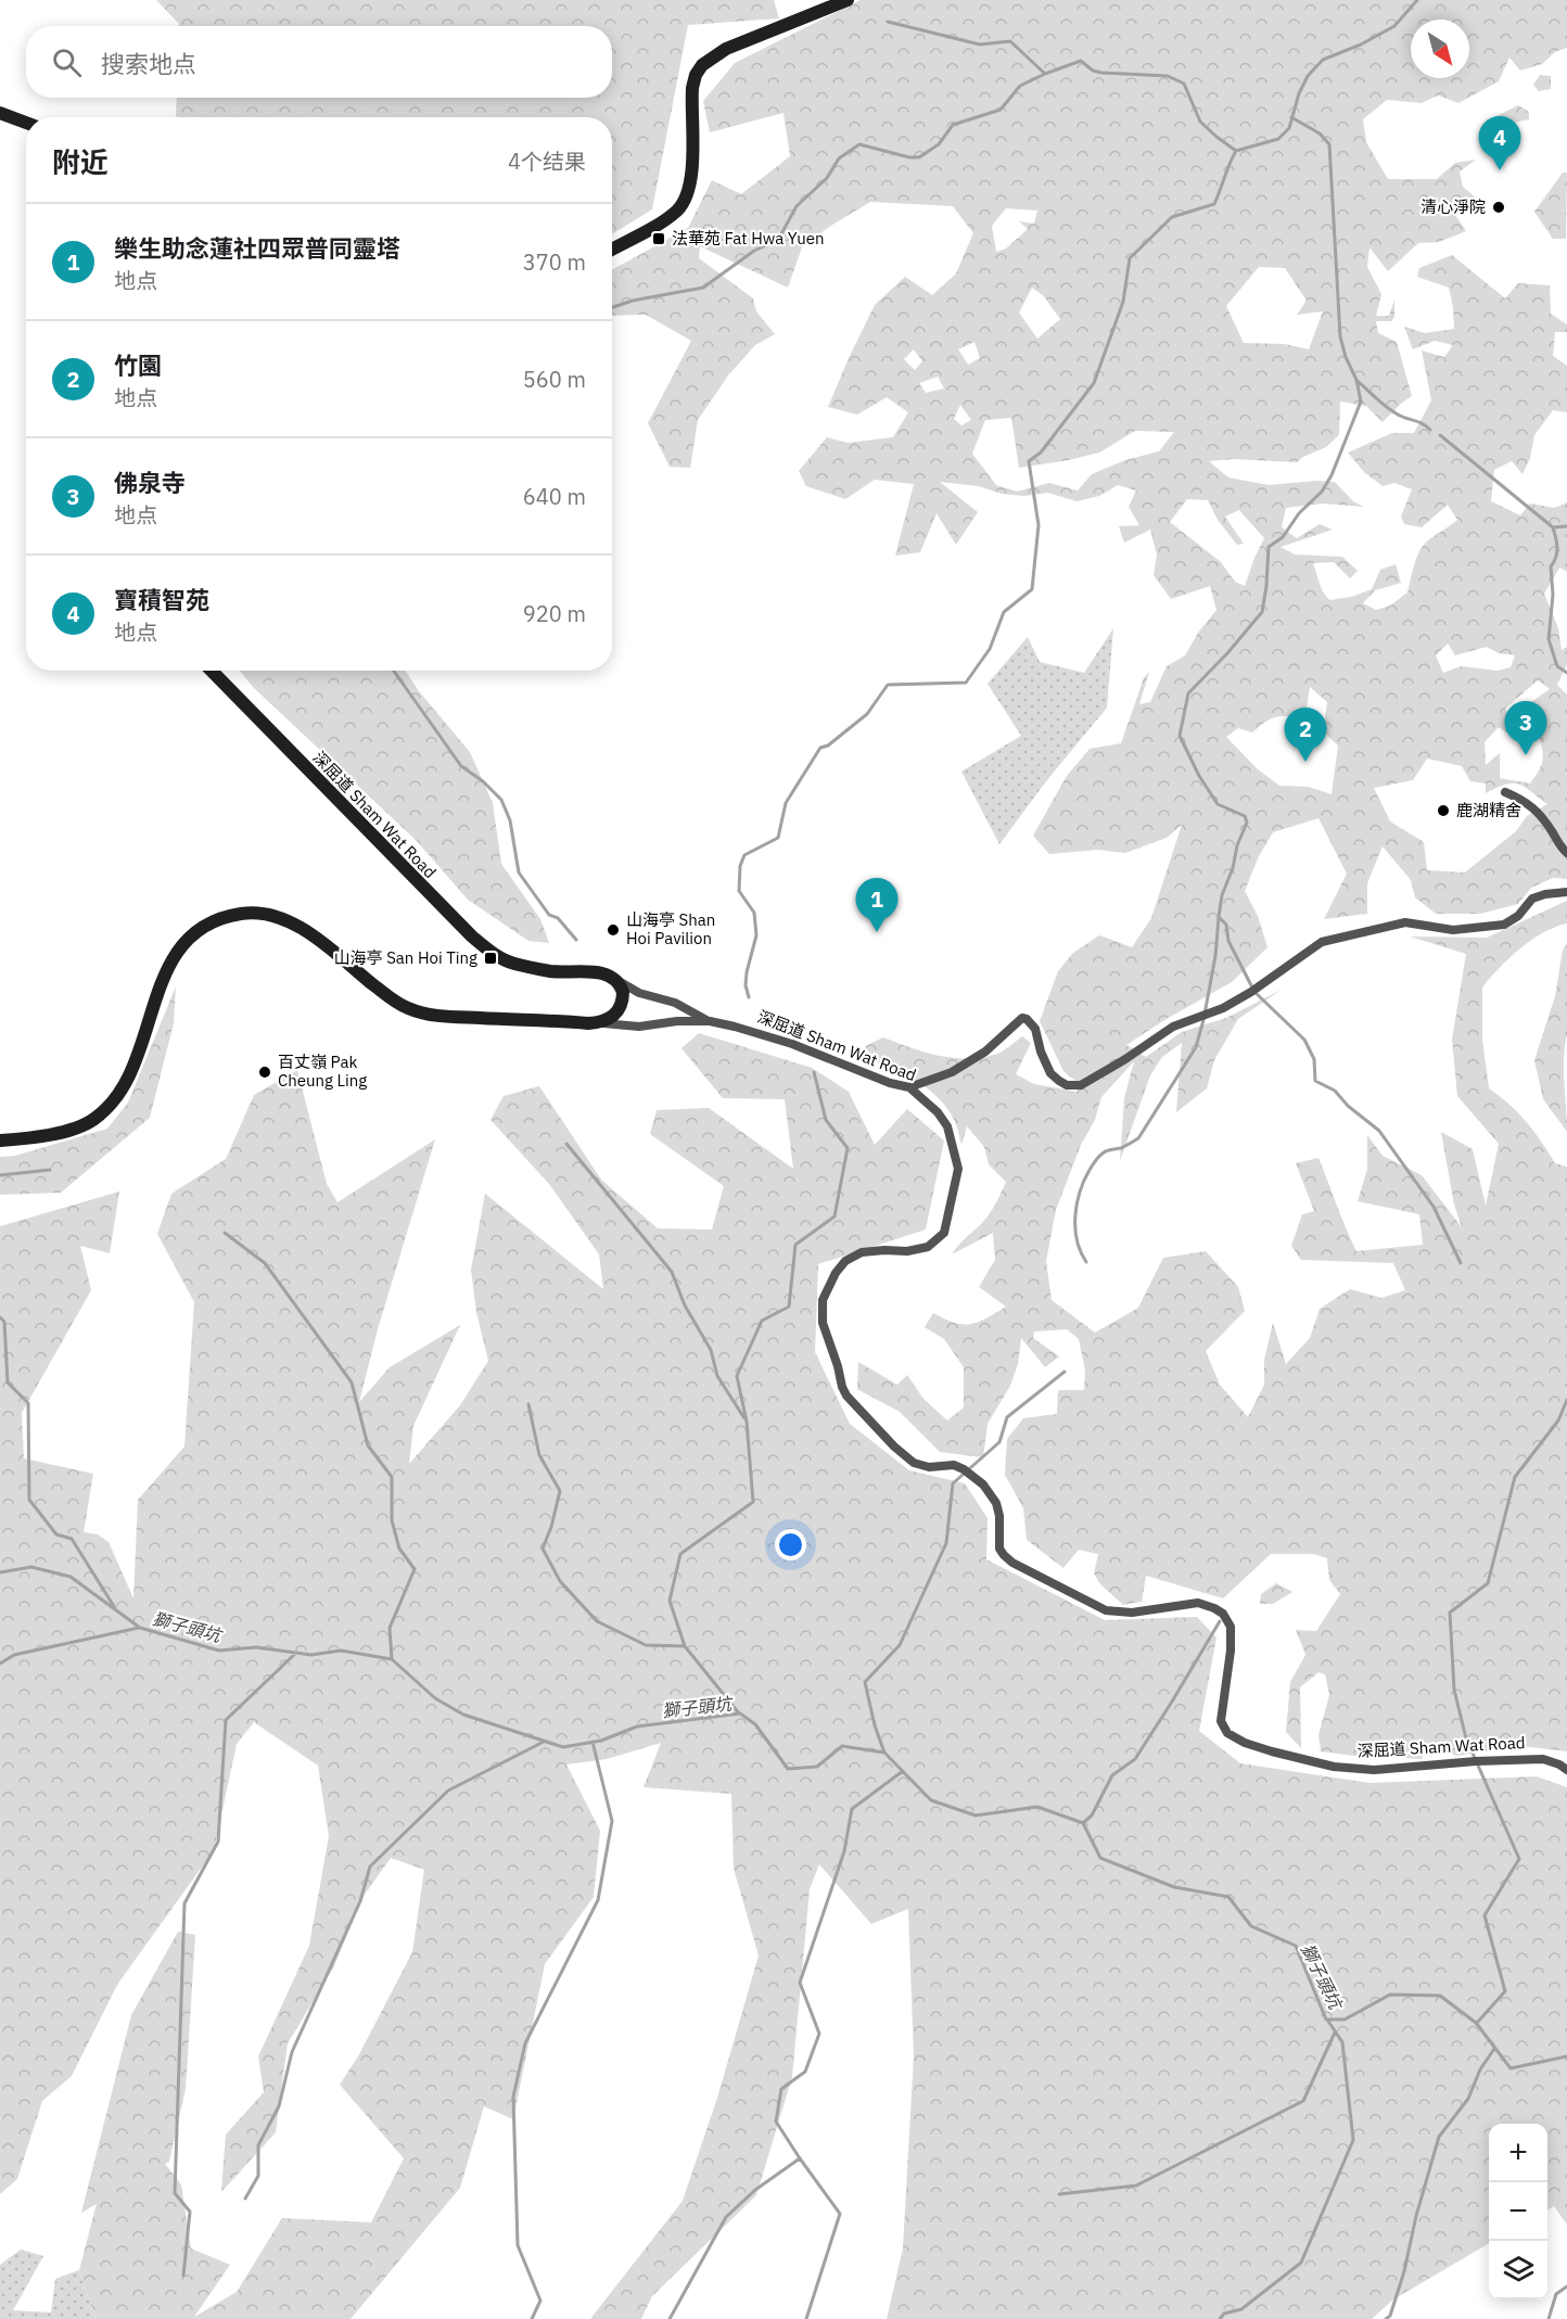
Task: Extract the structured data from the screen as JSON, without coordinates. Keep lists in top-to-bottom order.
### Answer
{
  "streets": {
    "main road": ["深屈道 Sham Wat Road"]
  },
  "water": ["獅子頭坑"],
  "places": {
    "other": [
      "清心淨院",
      "鹿湖精舍",
      "山海亭 Shan Hoi Pavilion",
      "百丈嶺 Pak Cheung Ling"
    ],
    "transit": ["法華苑 Fat Hwa Yuen", "山海亭 San Hoi Ting"]
  },
  "north": "bottom right",
  "page": {
    "search": "搜索地点",
    "pins": [
      "4",
      "3",
      "2",
      "1"
    ],
    "heading": ["附近", "4个结果"],
    "list": [
      {
        "mark": "1",
        "name": "樂生助念蓮社四眾普同靈塔",
        "note": "地点",
        "value": "370 m"
      },
      {
        "mark": "2",
        "name": "竹園",
        "note": "地点",
        "value": "560 m"
      },
      {
        "mark": "3",
        "name": "佛泉寺",
        "note": "地点",
        "value": "640 m"
      },
      {
        "mark": "4",
        "name": "寶積智苑",
        "note": "地点",
        "value": "920 m"
      }
    ],
    "map_buttons": ["+", "−"]
  }
}
